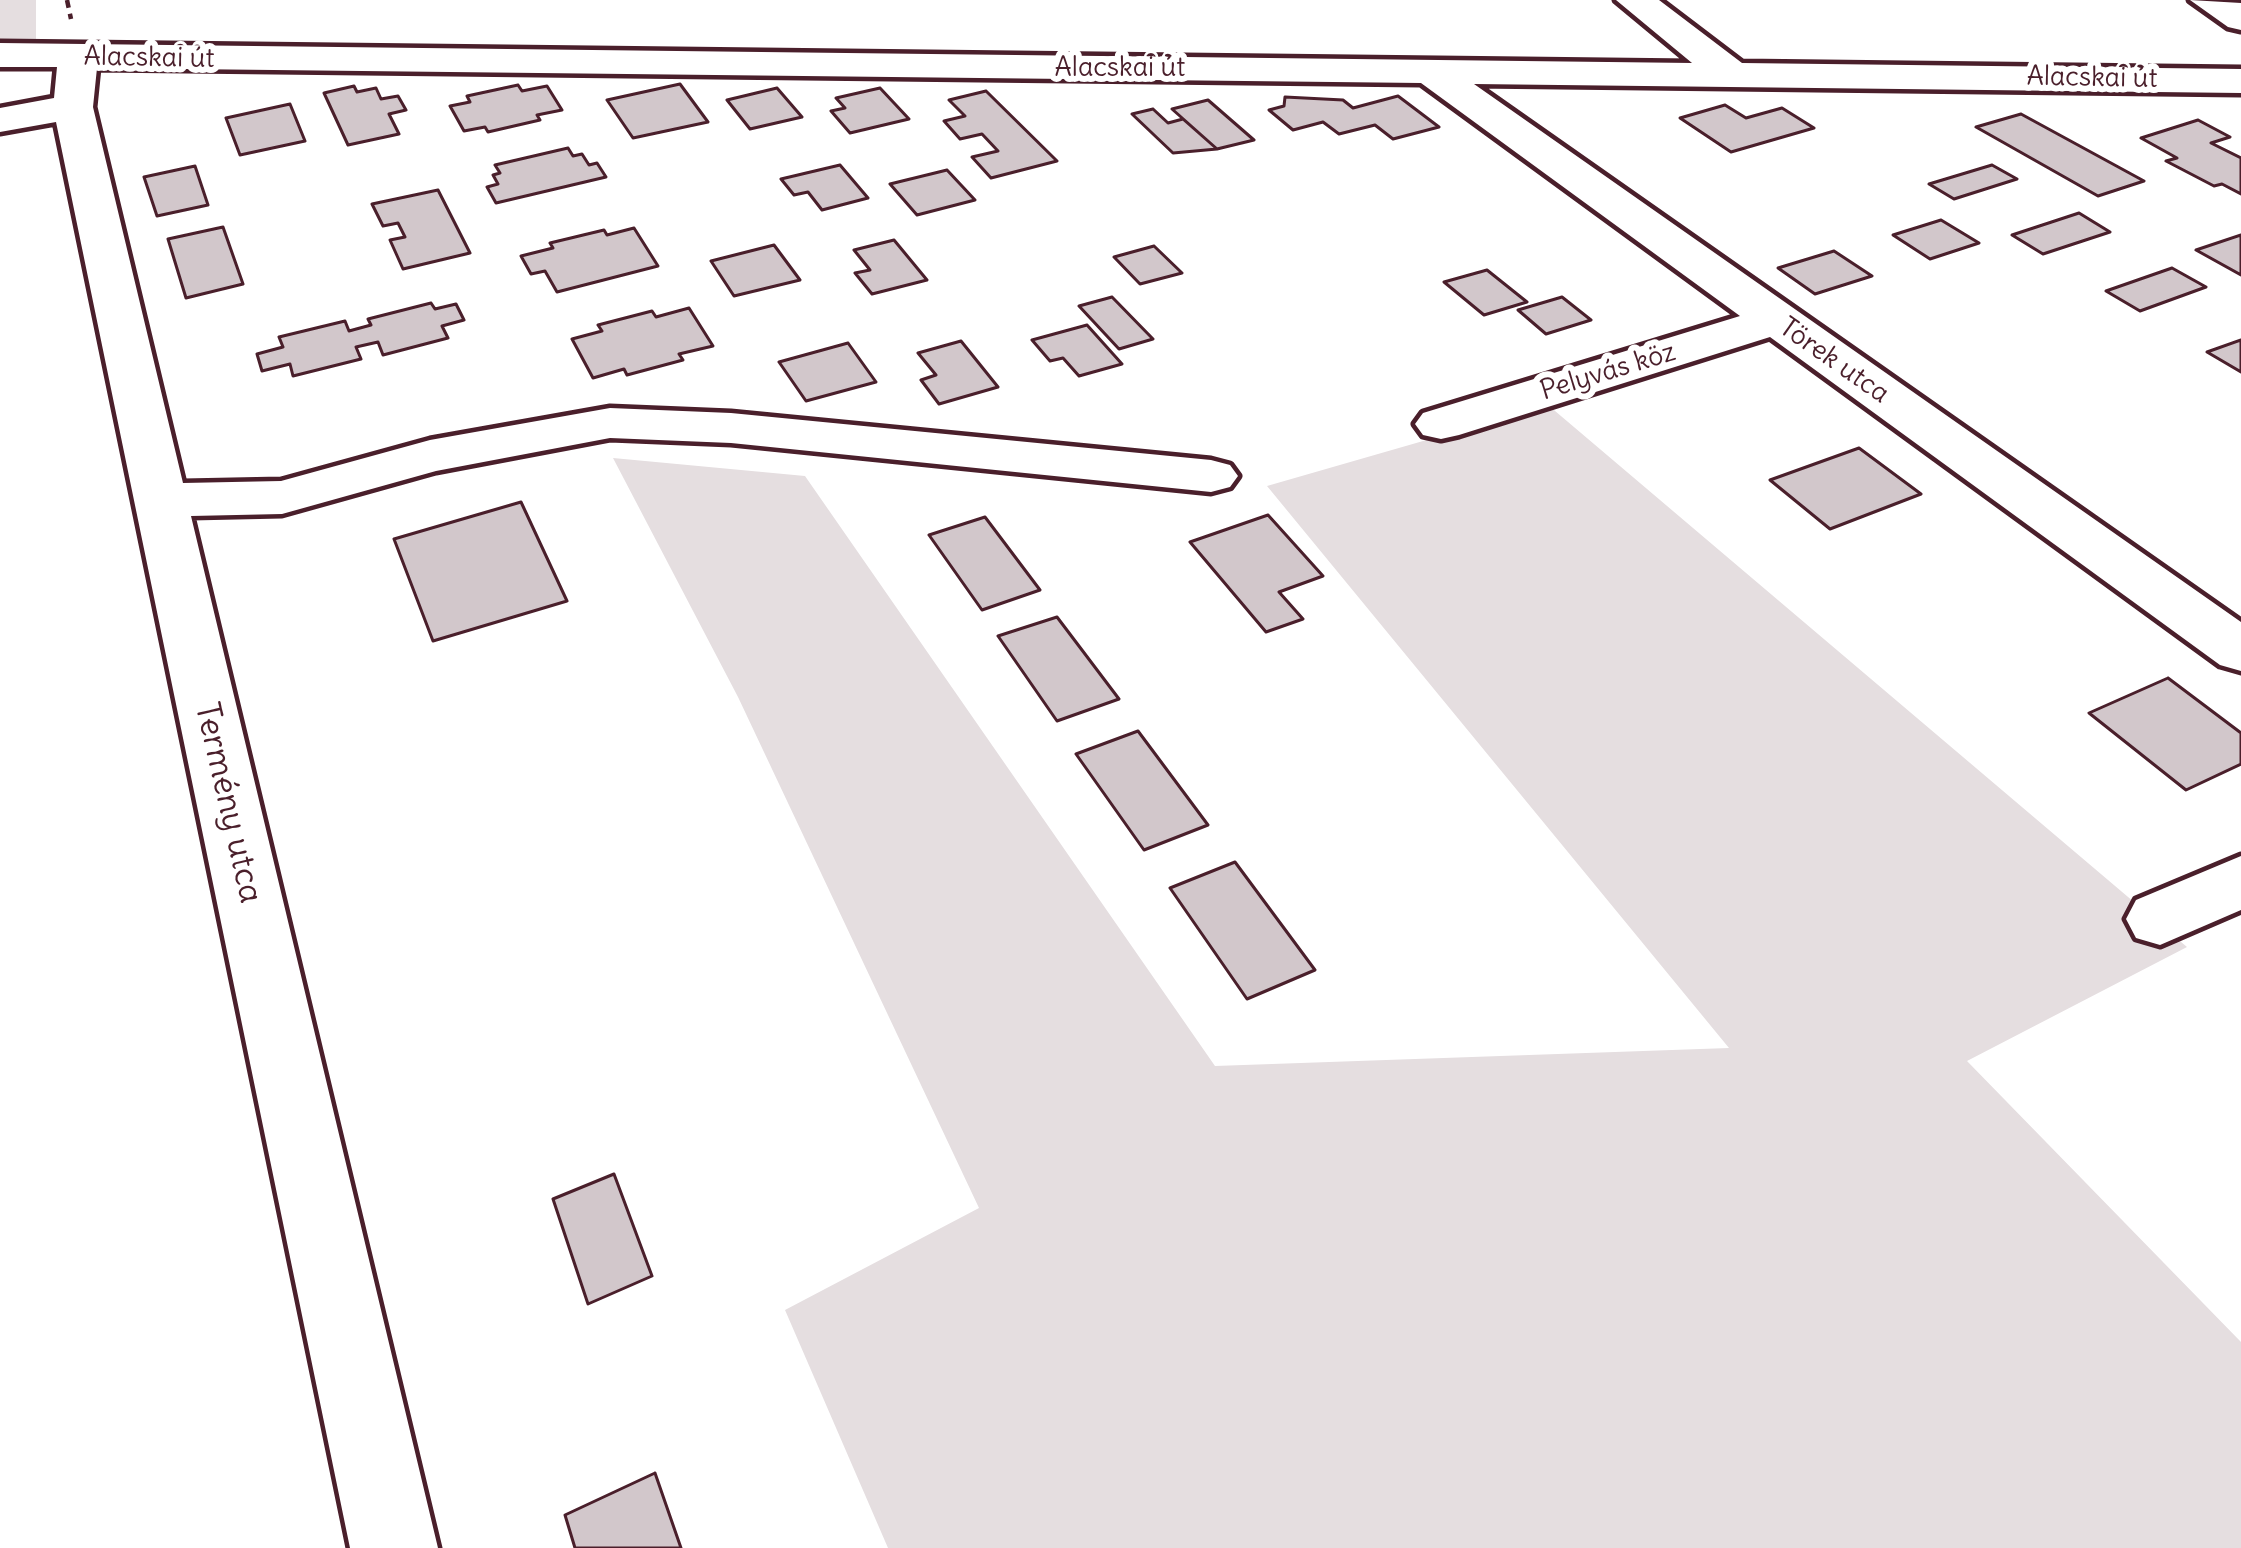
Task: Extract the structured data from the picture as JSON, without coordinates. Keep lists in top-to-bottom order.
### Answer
{
  "streets": {
    "street": [
      "Alacskai út",
      "Törek utca",
      "Pelyvás köz",
      "Termény utca"
    ]
  },
  "crossings": [
    ["Alacskai út", "Törek utca"],
    ["Alacskai út", "Termény utca"],
    ["Törek utca", "Pelyvás köz"]
  ]
}
